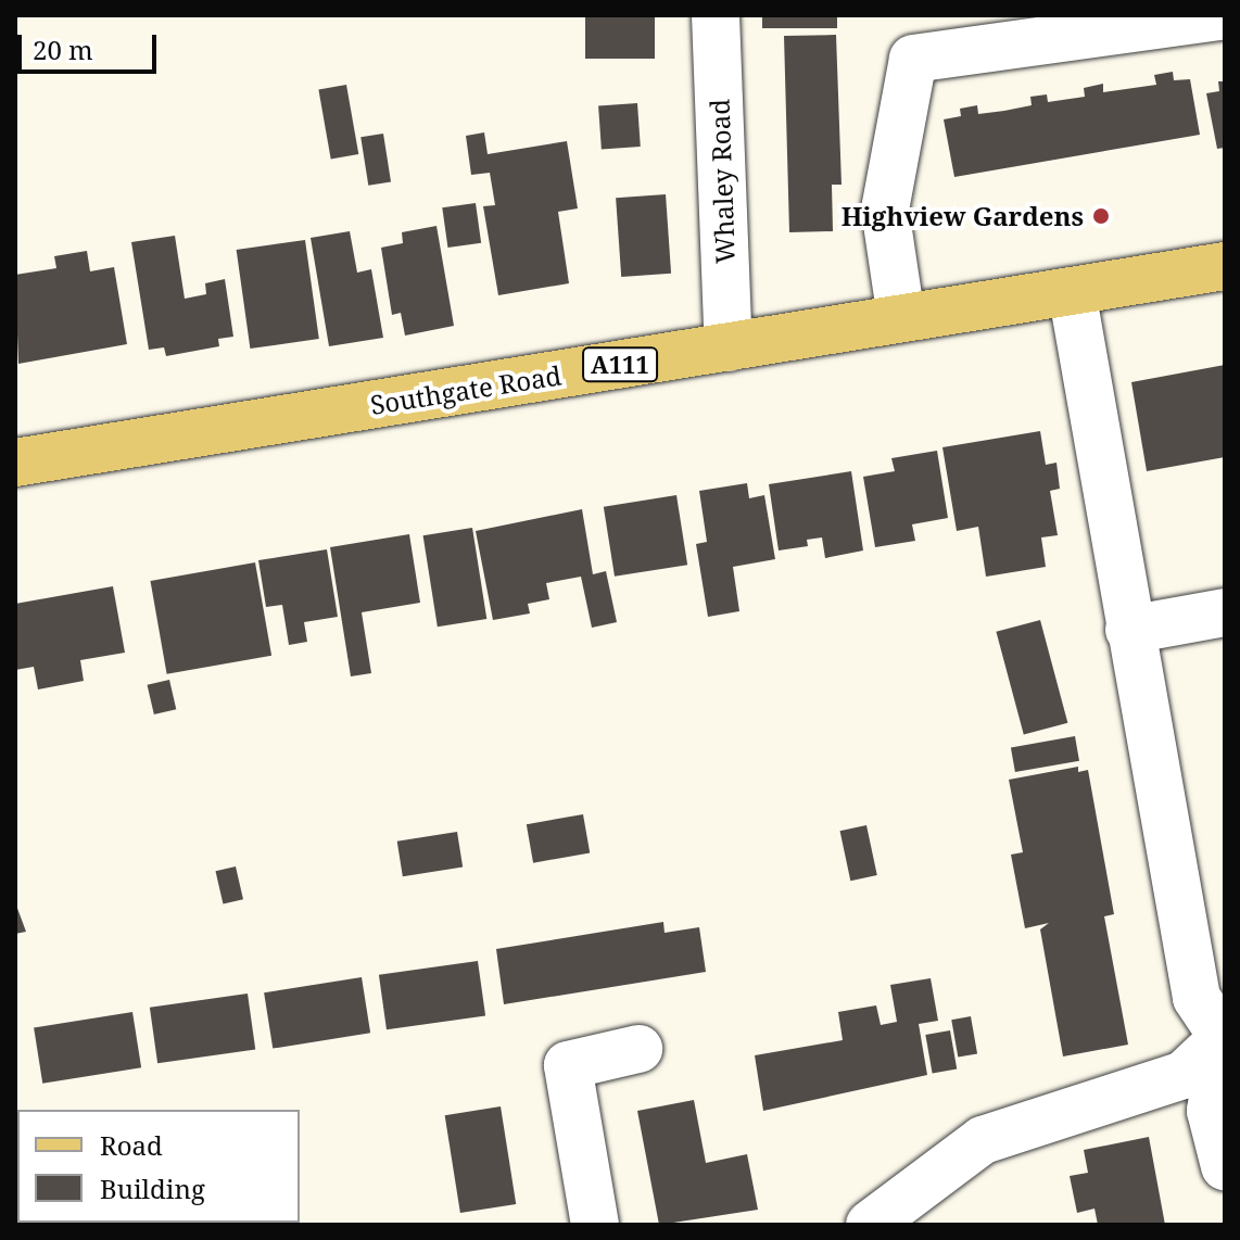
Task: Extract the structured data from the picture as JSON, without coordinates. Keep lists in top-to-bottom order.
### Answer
{
  "streets": {
    "main road": ["A111", "Southgate Road"],
    "street": ["Whaley Road"]
  },
  "crossings": [
    ["Whaley Road", "Southgate Road"]
  ],
  "places": ["Highview Gardens"],
  "legend": ["Road", "Building"],
  "scale_bar": "20 m"
}
